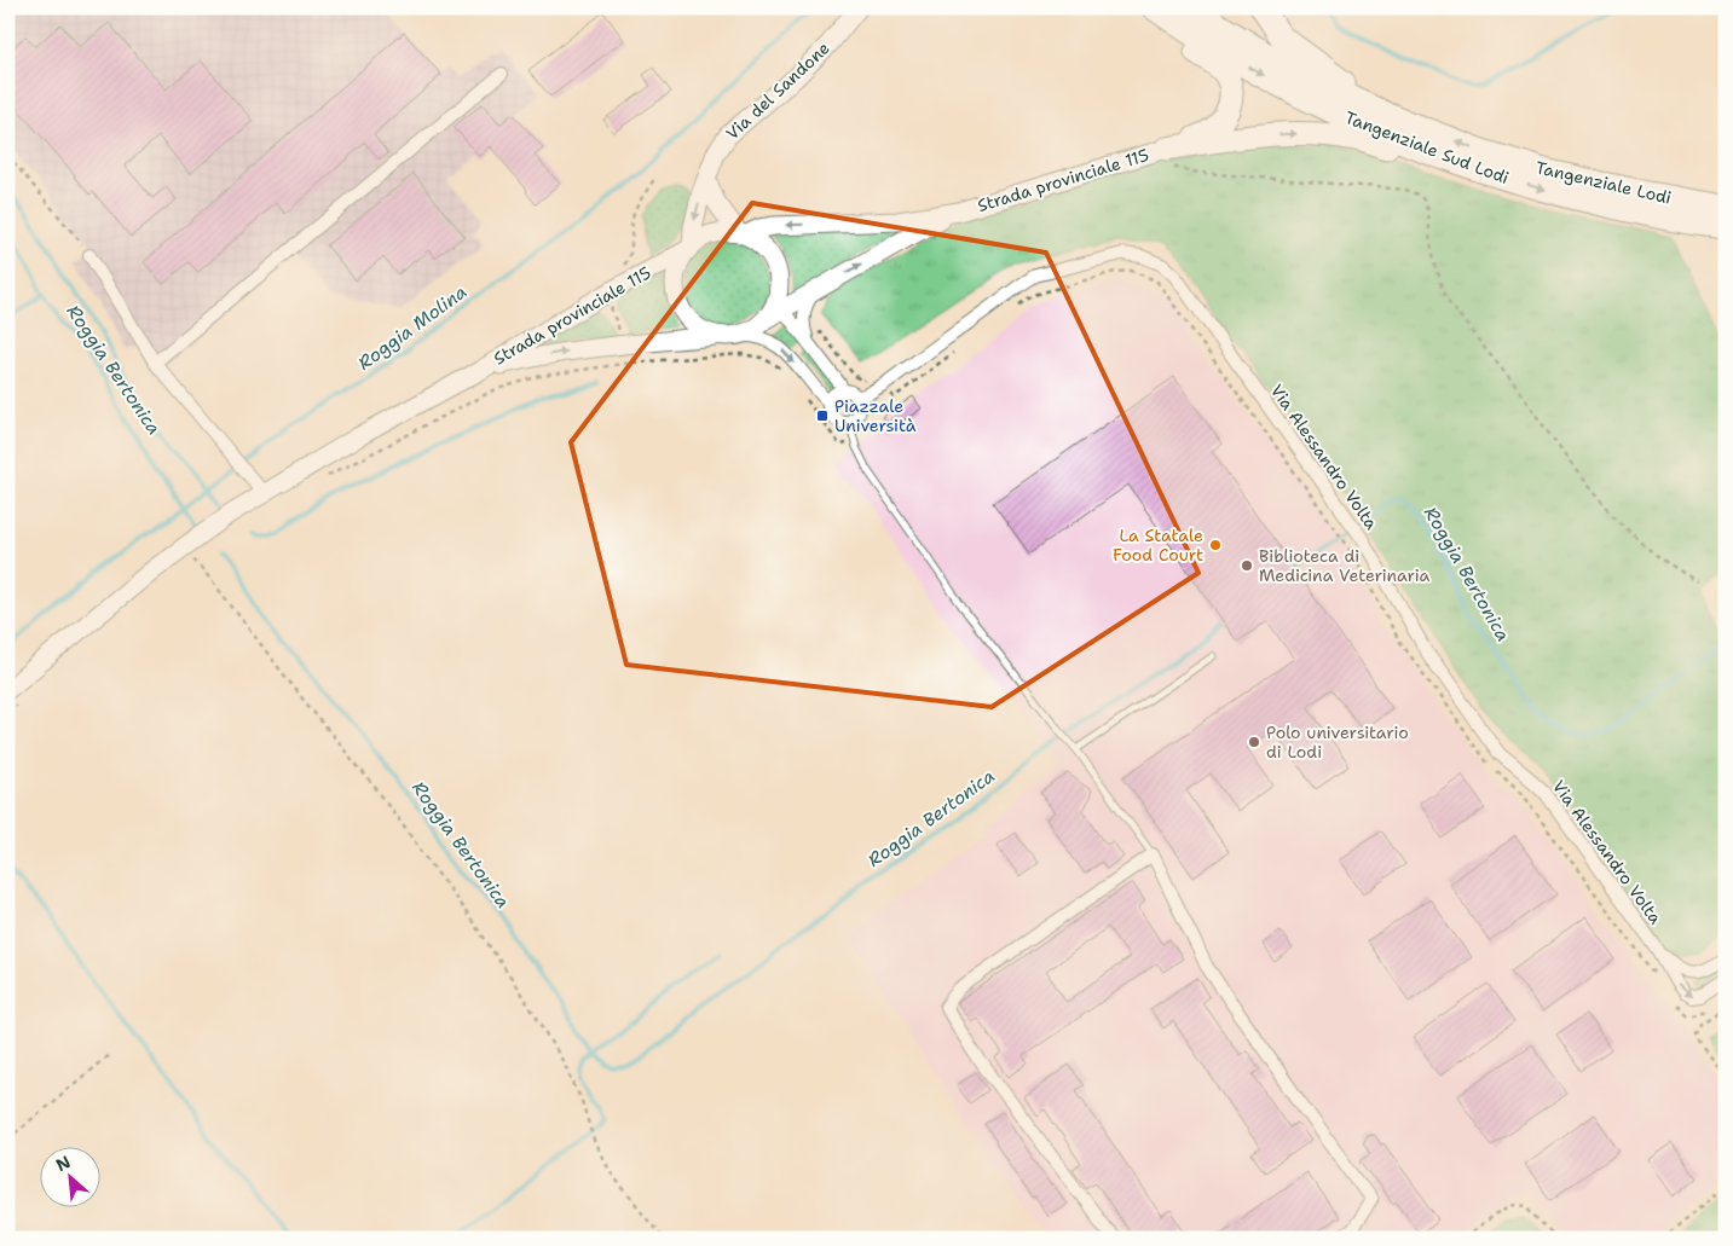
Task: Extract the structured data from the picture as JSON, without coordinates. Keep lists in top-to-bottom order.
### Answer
{
  "streets": {
    "highway": ["Tangenziale Sud Lodi", "Tangenziale Lodi"],
    "main road": ["Via del Sandone", "Strada provinciale 115"],
    "street": ["Via Alessandro Volta"]
  },
  "crossings": [
    ["Via del Sandone", "Strada provinciale 115"]
  ],
  "water": ["Roggia Molina", "Roggia Bertonica"],
  "places": {
    "transit": ["Piazzale Università"],
    "other": ["La Statale Food Court", "Biblioteca di Medicina Veterinaria", "Polo universitario di Lodi"]
  },
  "north": "top left"
}
